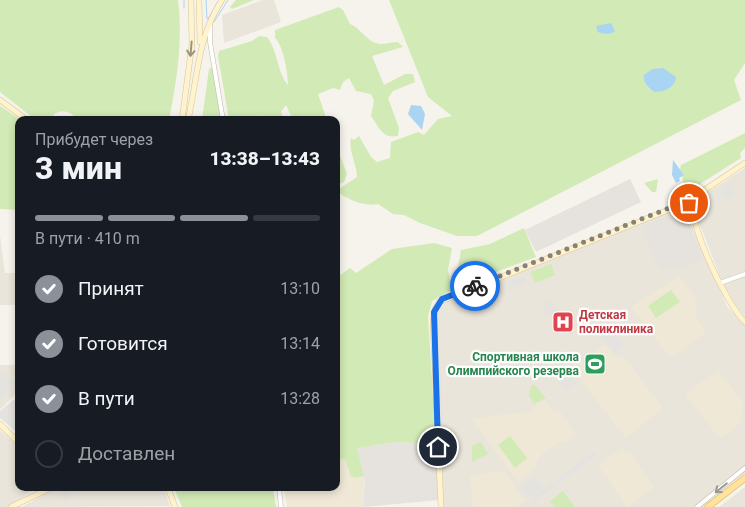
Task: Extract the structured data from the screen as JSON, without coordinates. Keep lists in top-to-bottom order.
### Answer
{
  "places": {
    "hospital": ["Детская поликлиника"],
    "sports": ["Спортивная школа Олимпийского резерва"]
  },
  "page": {
    "heading": ["3 мин", "Прибудет через", "13:38–13:43"],
    "bar": "В пути · 410 m",
    "list": [
      ["Принят", "13:10"],
      ["Готовится", "13:14"],
      ["В пути", "13:28"],
      "Доставлен"
    ]
  }
}
